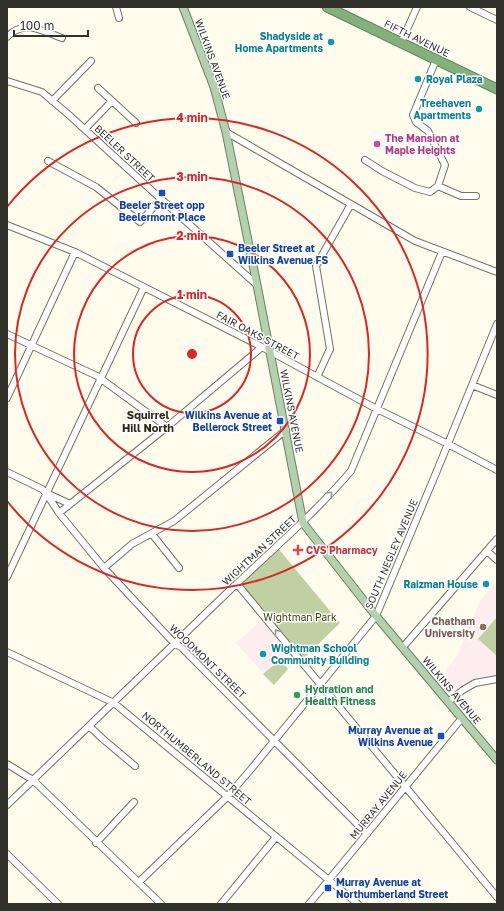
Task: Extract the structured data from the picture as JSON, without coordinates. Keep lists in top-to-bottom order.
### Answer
{
  "streets": {
    "highway": ["FIFTH AVENUE"],
    "main road": ["WILKINS AVENUE"],
    "street": [
      "BEELER STREET",
      "FAIR OAKS STREET",
      "WIGHTMAN STREET",
      "SOUTH NEGLEY AVENUE",
      "WOODMONT STREET",
      "NORTHUMBERLAND STREET",
      "MURRAY AVENUE"
    ]
  },
  "crossings": [
    ["WILKINS AVENUE", "BEELER STREET"],
    ["WILKINS AVENUE", "FAIR OAKS STREET"],
    ["WILKINS AVENUE", "WIGHTMAN STREET"],
    ["WILKINS AVENUE", "SOUTH NEGLEY AVENUE"],
    ["WILKINS AVENUE", "MURRAY AVENUE"],
    ["FAIR OAKS STREET", "WIGHTMAN STREET"],
    ["FAIR OAKS STREET", "SOUTH NEGLEY AVENUE"],
    ["WIGHTMAN STREET", "WOODMONT STREET"],
    ["WIGHTMAN STREET", "NORTHUMBERLAND STREET"],
    ["SOUTH NEGLEY AVENUE", "WOODMONT STREET"],
    ["SOUTH NEGLEY AVENUE", "NORTHUMBERLAND STREET"],
    ["WOODMONT STREET", "MURRAY AVENUE"],
    ["NORTHUMBERLAND STREET", "MURRAY AVENUE"]
  ],
  "districts": ["Squirrel Hill North"],
  "parks": ["Wightman Park"],
  "places": {
    "other": [
      "Shadyside at Home Apartments",
      "Royal Plaza",
      "Treehaven Apartments",
      "The Mansion at Maple Heights",
      "Raizman House",
      "Chatham University",
      "Wightman School Community Building",
      "Hydration and Health Fitness"
    ],
    "transit": [
      "Beeler Street opp Beelermont Place",
      "Beeler Street at Wilkins Avenue FS",
      "Wilkins Avenue at Bellerock Street",
      "Murray Avenue at Wilkins Avenue",
      "Murray Avenue at Northumberland Street"
    ],
    "health": ["CVS Pharmacy"]
  },
  "scale_bar": "100 m",
  "rings": [
    "4 min",
    "3 min",
    "2 min",
    "1 min"
  ]
}
